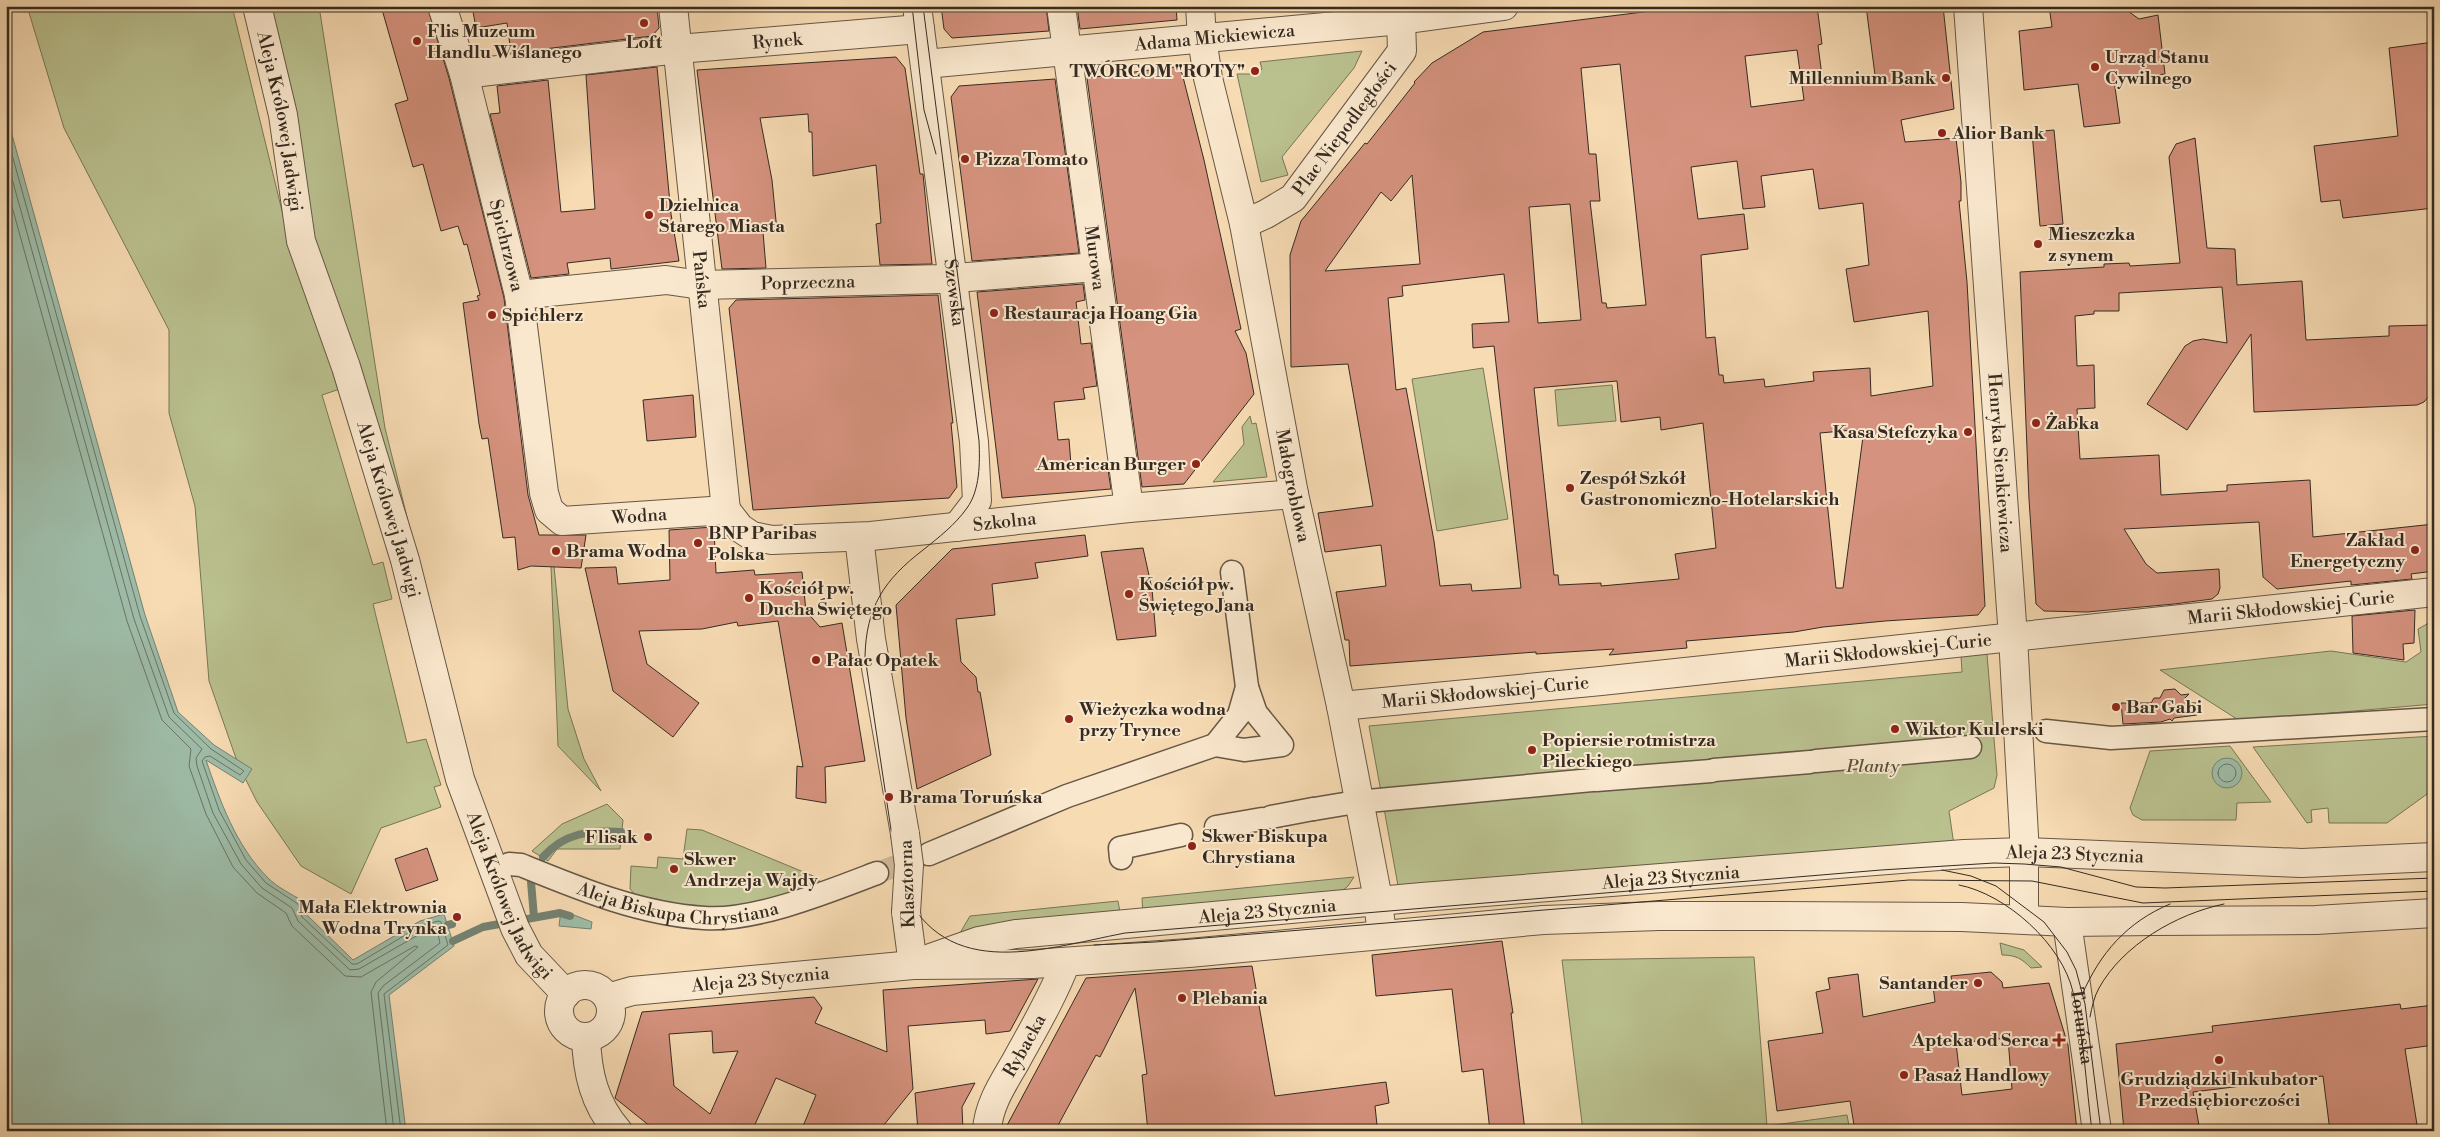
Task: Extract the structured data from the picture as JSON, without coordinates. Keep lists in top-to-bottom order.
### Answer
{
  "streets": {
    "street": [
      "Adama Mickiewicza",
      "Rynek",
      "Aleja Królowej Jadwigi",
      "Plac Niepodległości",
      "Spichrzowa",
      "Murowa",
      "Pańska",
      "Poprzeczna",
      "Szewska",
      "Henryka Sienkiewicza",
      "Małogroblowa",
      "Wodna",
      "Szkolna",
      "Marii Skłodowskiej-Curie",
      "Aleja 23 Stycznia",
      "Klasztorna",
      "Aleja Biskupa Chrystiana",
      "Toruńska",
      "Rybacka"
    ]
  },
  "crossings": [
    ["Adama Mickiewicza", "Rynek"],
    ["Adama Mickiewicza", "Plac Niepodległości"],
    ["Adama Mickiewicza", "Murowa"],
    ["Adama Mickiewicza", "Szewska"],
    ["Adama Mickiewicza", "Małogroblowa"],
    ["Rynek", "Spichrzowa"],
    ["Rynek", "Pańska"],
    ["Rynek", "Szewska"],
    ["Aleja Królowej Jadwigi", "Aleja 23 Stycznia"],
    ["Plac Niepodległości", "Małogroblowa"],
    ["Spichrzowa", "Poprzeczna"],
    ["Spichrzowa", "Wodna"],
    ["Murowa", "Poprzeczna"],
    ["Murowa", "Szkolna"],
    ["Pańska", "Poprzeczna"],
    ["Pańska", "Wodna"],
    ["Pańska", "Szkolna"],
    ["Poprzeczna", "Szewska"],
    ["Szewska", "Szkolna"],
    ["Henryka Sienkiewicza", "Marii Skłodowskiej-Curie"],
    ["Henryka Sienkiewicza", "Aleja 23 Stycznia"],
    ["Małogroblowa", "Szkolna"],
    ["Małogroblowa", "Marii Skłodowskiej-Curie"],
    ["Małogroblowa", "Aleja 23 Stycznia"],
    ["Wodna", "Szkolna"],
    ["Szkolna", "Klasztorna"],
    ["Aleja 23 Stycznia", "Klasztorna"],
    ["Aleja 23 Stycznia", "Toruńska"],
    ["Aleja 23 Stycznia", "Rybacka"]
  ],
  "parks": ["Planty"],
  "places": {
    "other": [
      "Loft",
      "Flis Muzeum Handlu Wiślanego",
      "Urząd Stanu Cywilnego",
      "TWÓRCOM \"ROTY\"",
      "Millennium Bank",
      "Alior Bank",
      "Pizza Tomato",
      "Dzielnica Starego Miasta",
      "Mieszczka z synem",
      "Restauracja Hoang Gia",
      "Spichlerz",
      "Żabka",
      "Kasa Stefczyka",
      "American Burger",
      "Zespół Szkół Gastronomiczno-Hotelarskich",
      "BNP Paribas Polska",
      "Zakład Energetyczny",
      "Brama Wodna",
      "Kościół pw. Świętego Jana",
      "Kościół pw. Ducha Świętego",
      "Pałac Opatek",
      "Bar Gabi",
      "Wieżyczka wodna przy Trynce",
      "Wiktor Kulerski",
      "Popiersie rotmistrza Pileckiego",
      "Brama Toruńska",
      "Flisak",
      "Skwer Biskupa Chrystiana",
      "Skwer Andrzeja Wajdy",
      "Mała Elektrownia Wodna Trynka",
      "Santander",
      "Plebania",
      "Grudziądzki Inkubator Przedsiębiorczości",
      "Pasaż Handlowy"
    ],
    "health": ["Apteka od Serca"]
  }
}
